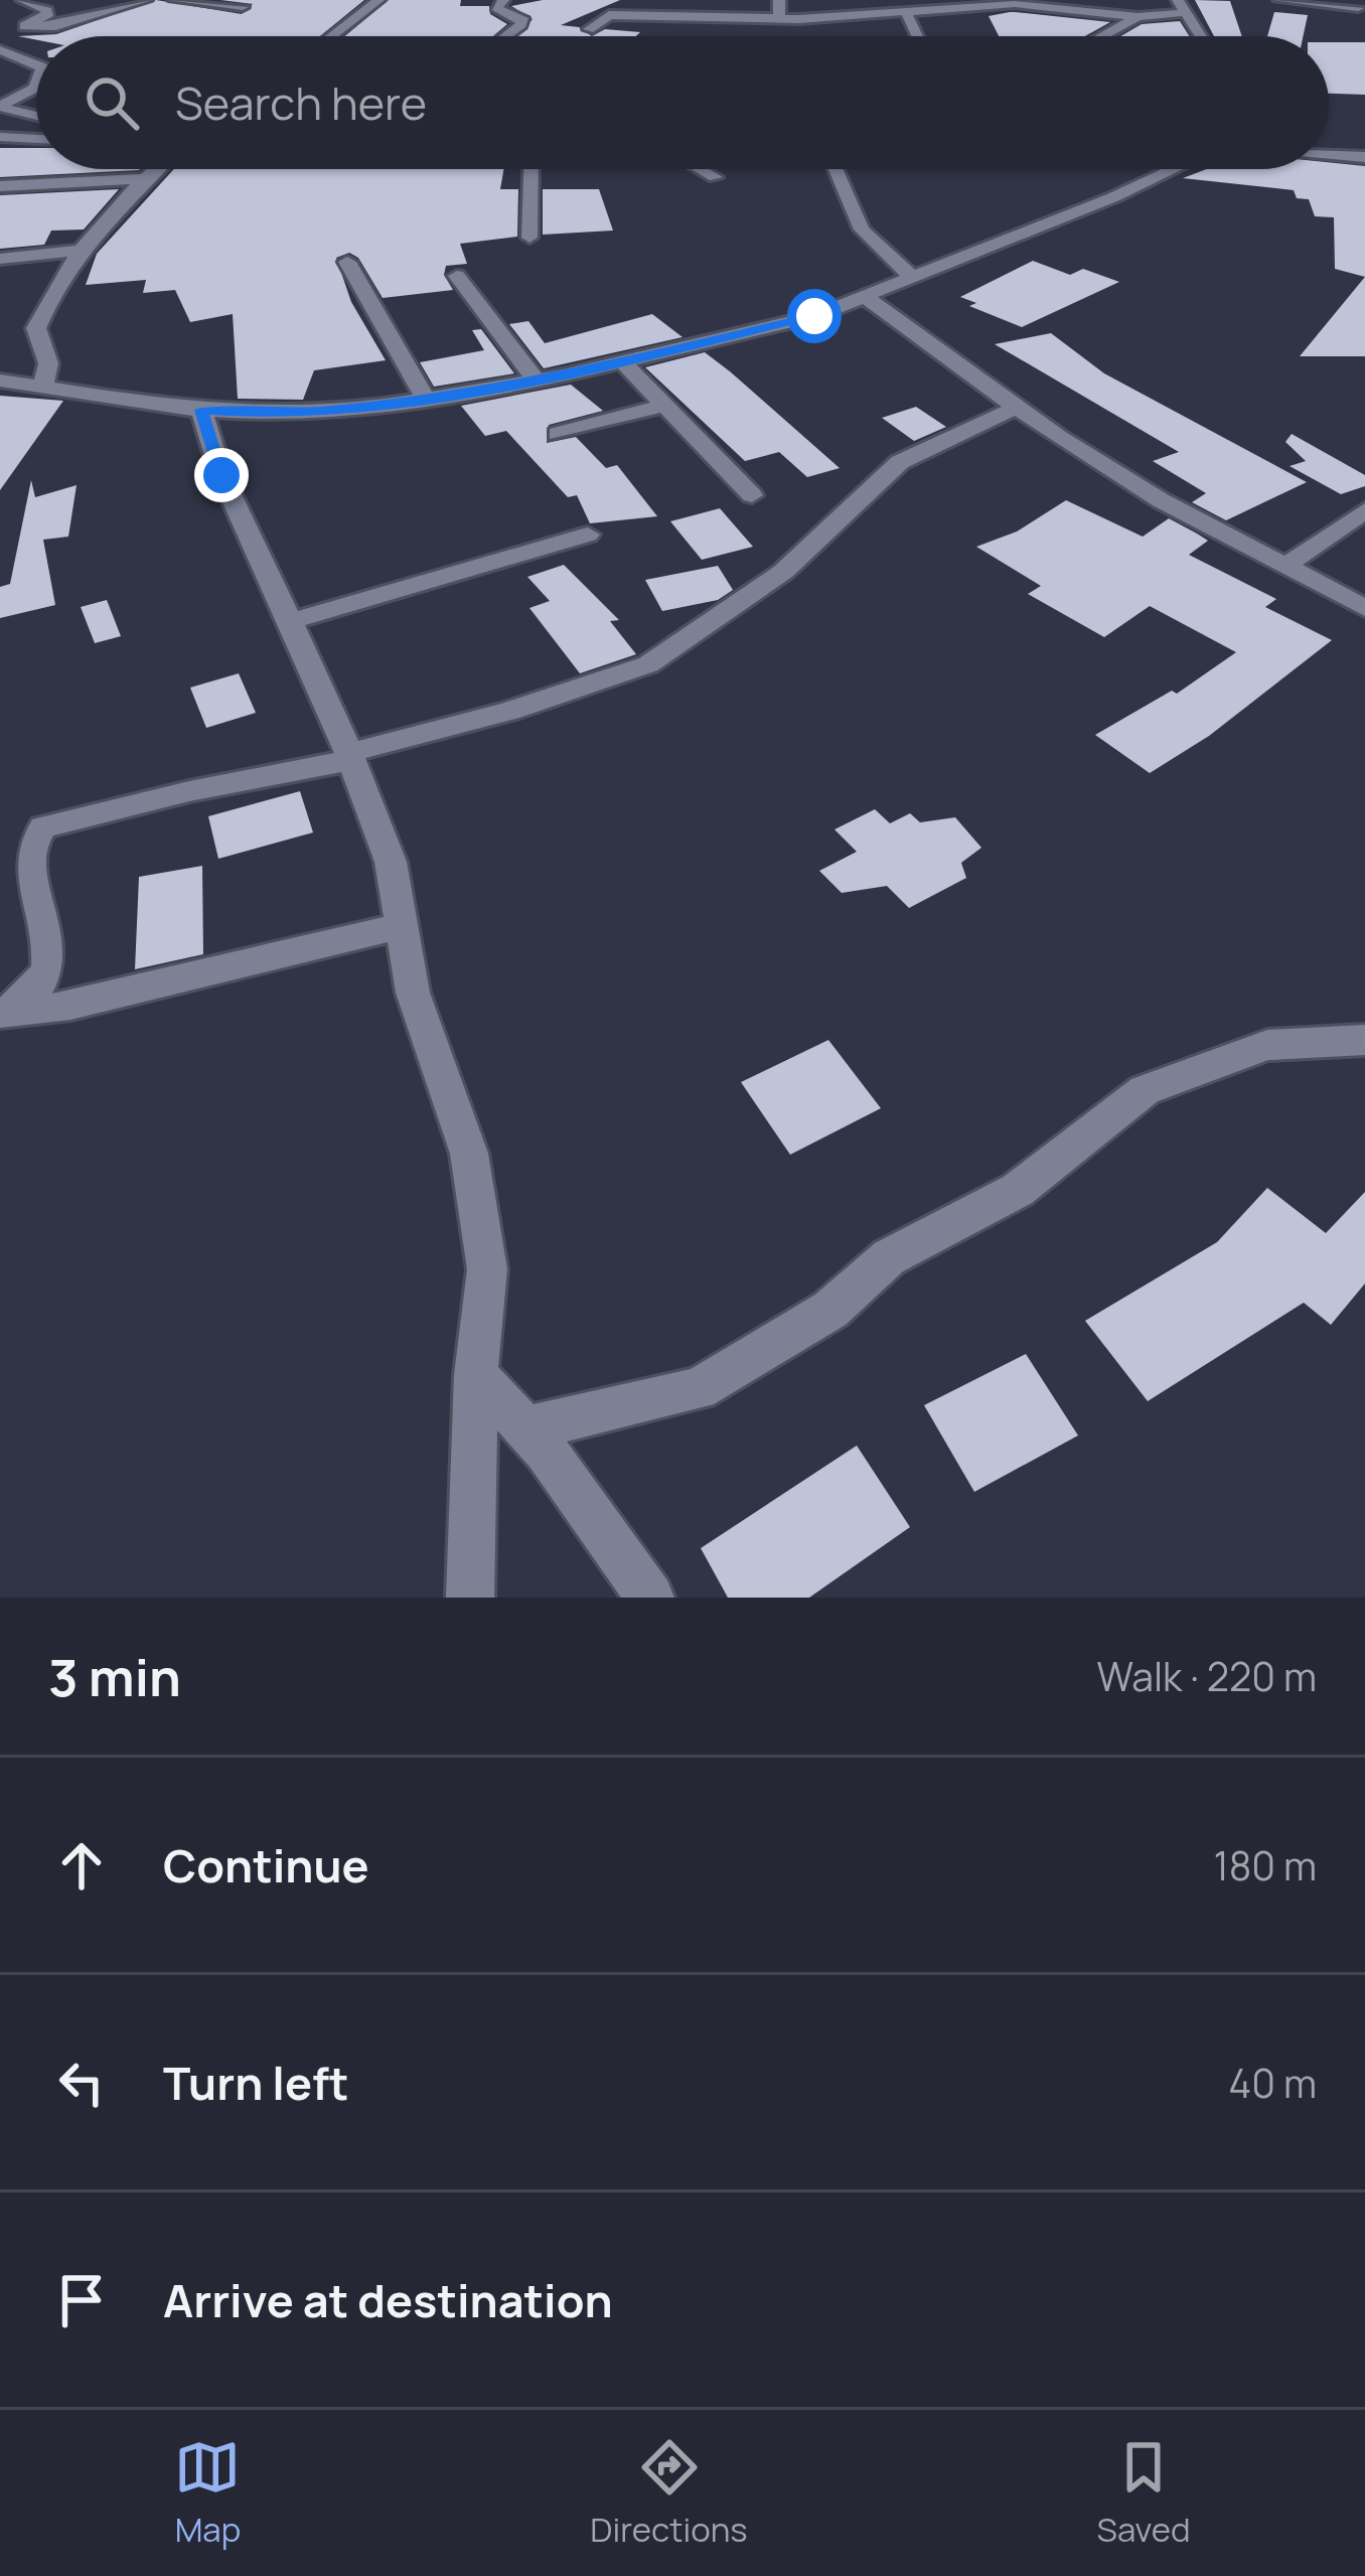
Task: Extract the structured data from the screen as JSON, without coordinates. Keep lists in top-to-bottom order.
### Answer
{
  "page": {
    "search": "Search here",
    "heading": ["3 min", "Walk · 220 m"],
    "list": [
      ["Continue", "180 m"],
      ["Turn left", "40 m"],
      "Arrive at destination"
    ],
    "nav": ["Map", "Directions", "Saved"]
  }
}
